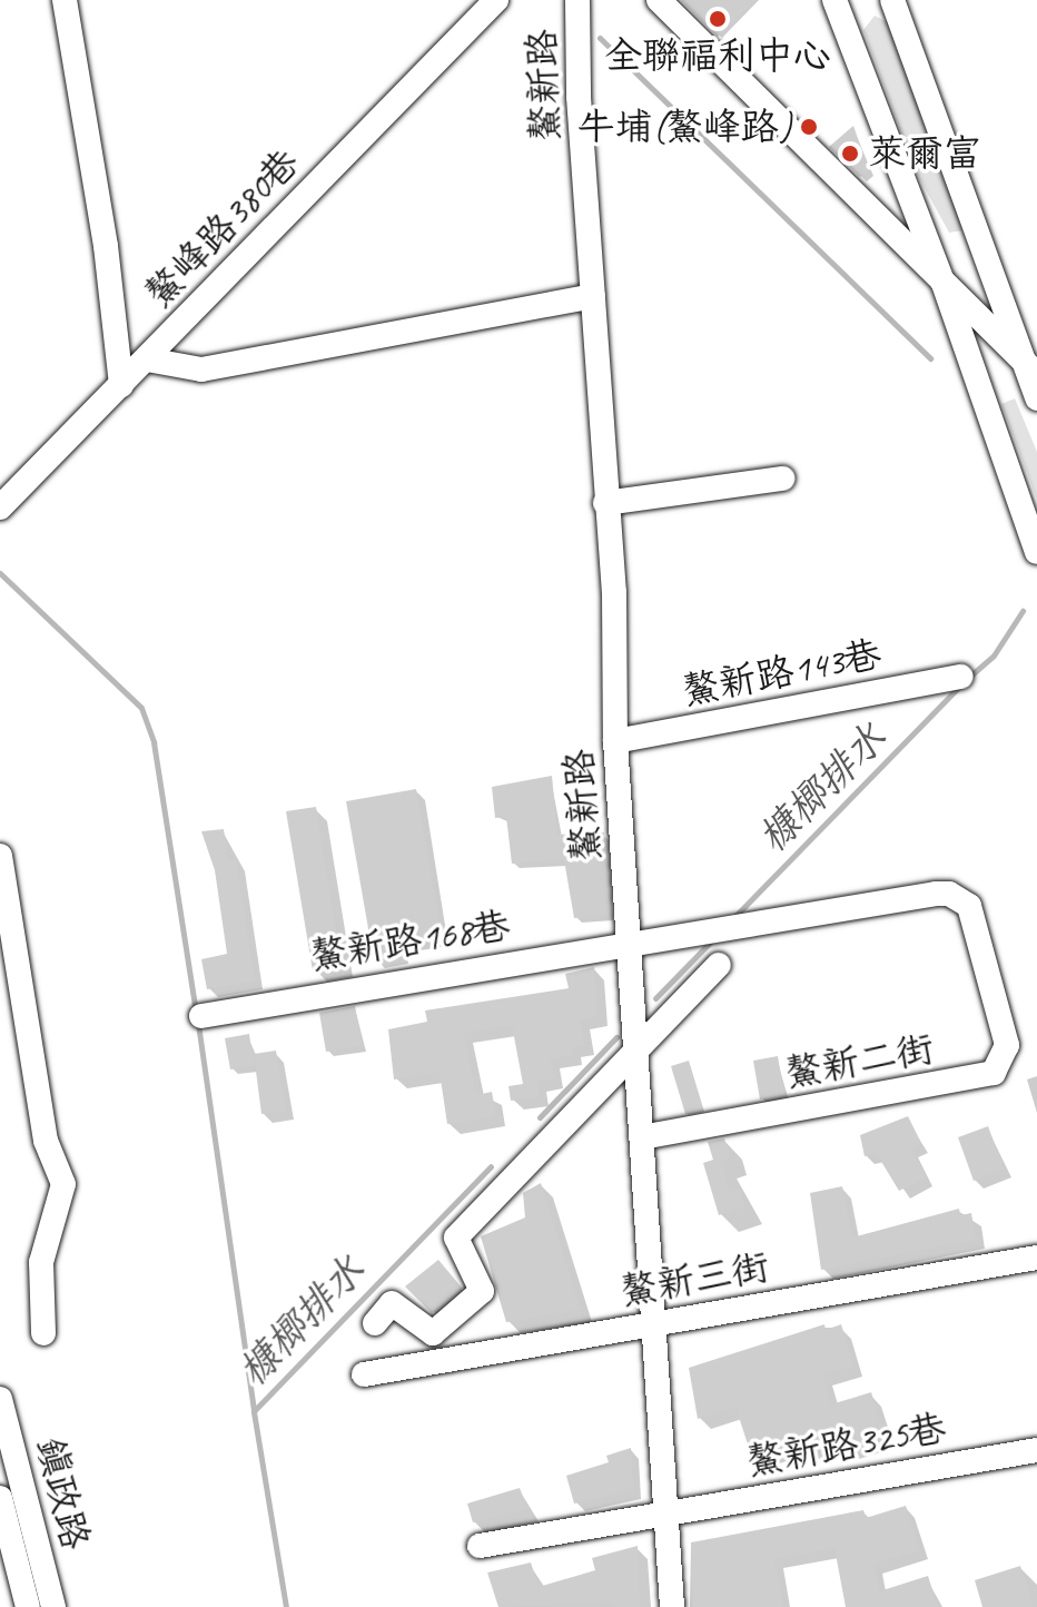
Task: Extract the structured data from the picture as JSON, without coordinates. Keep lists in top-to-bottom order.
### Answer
{
  "streets": {
    "street": [
      "鰲新路",
      "鰲峰路380巷",
      "鰲新路143巷",
      "鰲新路168巷",
      "鰲新二街",
      "鰲新三街",
      "鰲新路325巷",
      "鎮政路"
    ]
  },
  "crossings": [
    ["鰲新路", "鰲新路143巷"],
    ["鰲新路", "鰲新路168巷"],
    ["鰲新路", "鰲新二街"],
    ["鰲新路", "鰲新三街"],
    ["鰲新路", "鰲新路325巷"],
    ["鰲新路168巷", "鰲新二街"]
  ],
  "water": ["槺榔排水"],
  "places": ["全聯福利中心", "牛埔(鰲峰路)", "萊爾富"]
}
